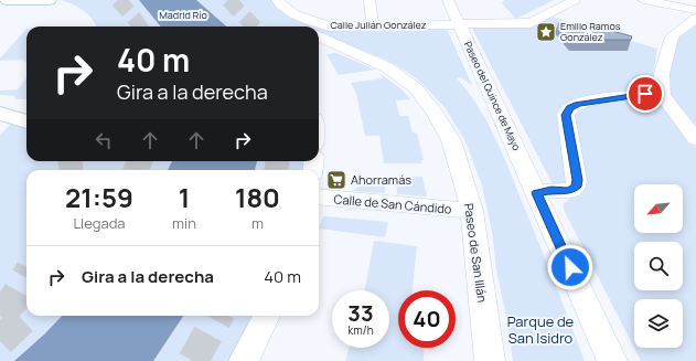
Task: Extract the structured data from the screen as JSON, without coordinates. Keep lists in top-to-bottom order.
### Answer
{
  "streets": {
    "street": [
      "Calle Julián González",
      "Paseo del Quince de Mayo",
      "Calle de San Cándido",
      "Paseo de San Illán"
    ]
  },
  "crossings": [
    ["Calle Julián González", "Paseo del Quince de Mayo"],
    ["Calle de San Cándido", "Paseo de San Illán"]
  ],
  "parks": ["Madrid Río", "Parque de San Isidro"],
  "places": {
    "place": ["Emilio Ramos González"],
    "supermarket": ["Ahorramás"]
  },
  "north": "bottom left",
  "page": {
    "turn": ["40 m", "Gira a la derecha"],
    "eta": [
      "21:59",
      "Llegada",
      "1",
      "min",
      "180",
      "m"
    ],
    "list": [
      {
        "name": "Gira a la derecha",
        "value": "40 m"
      }
    ],
    "speed": "33 km/h",
    "limit": "40"
  }
}
